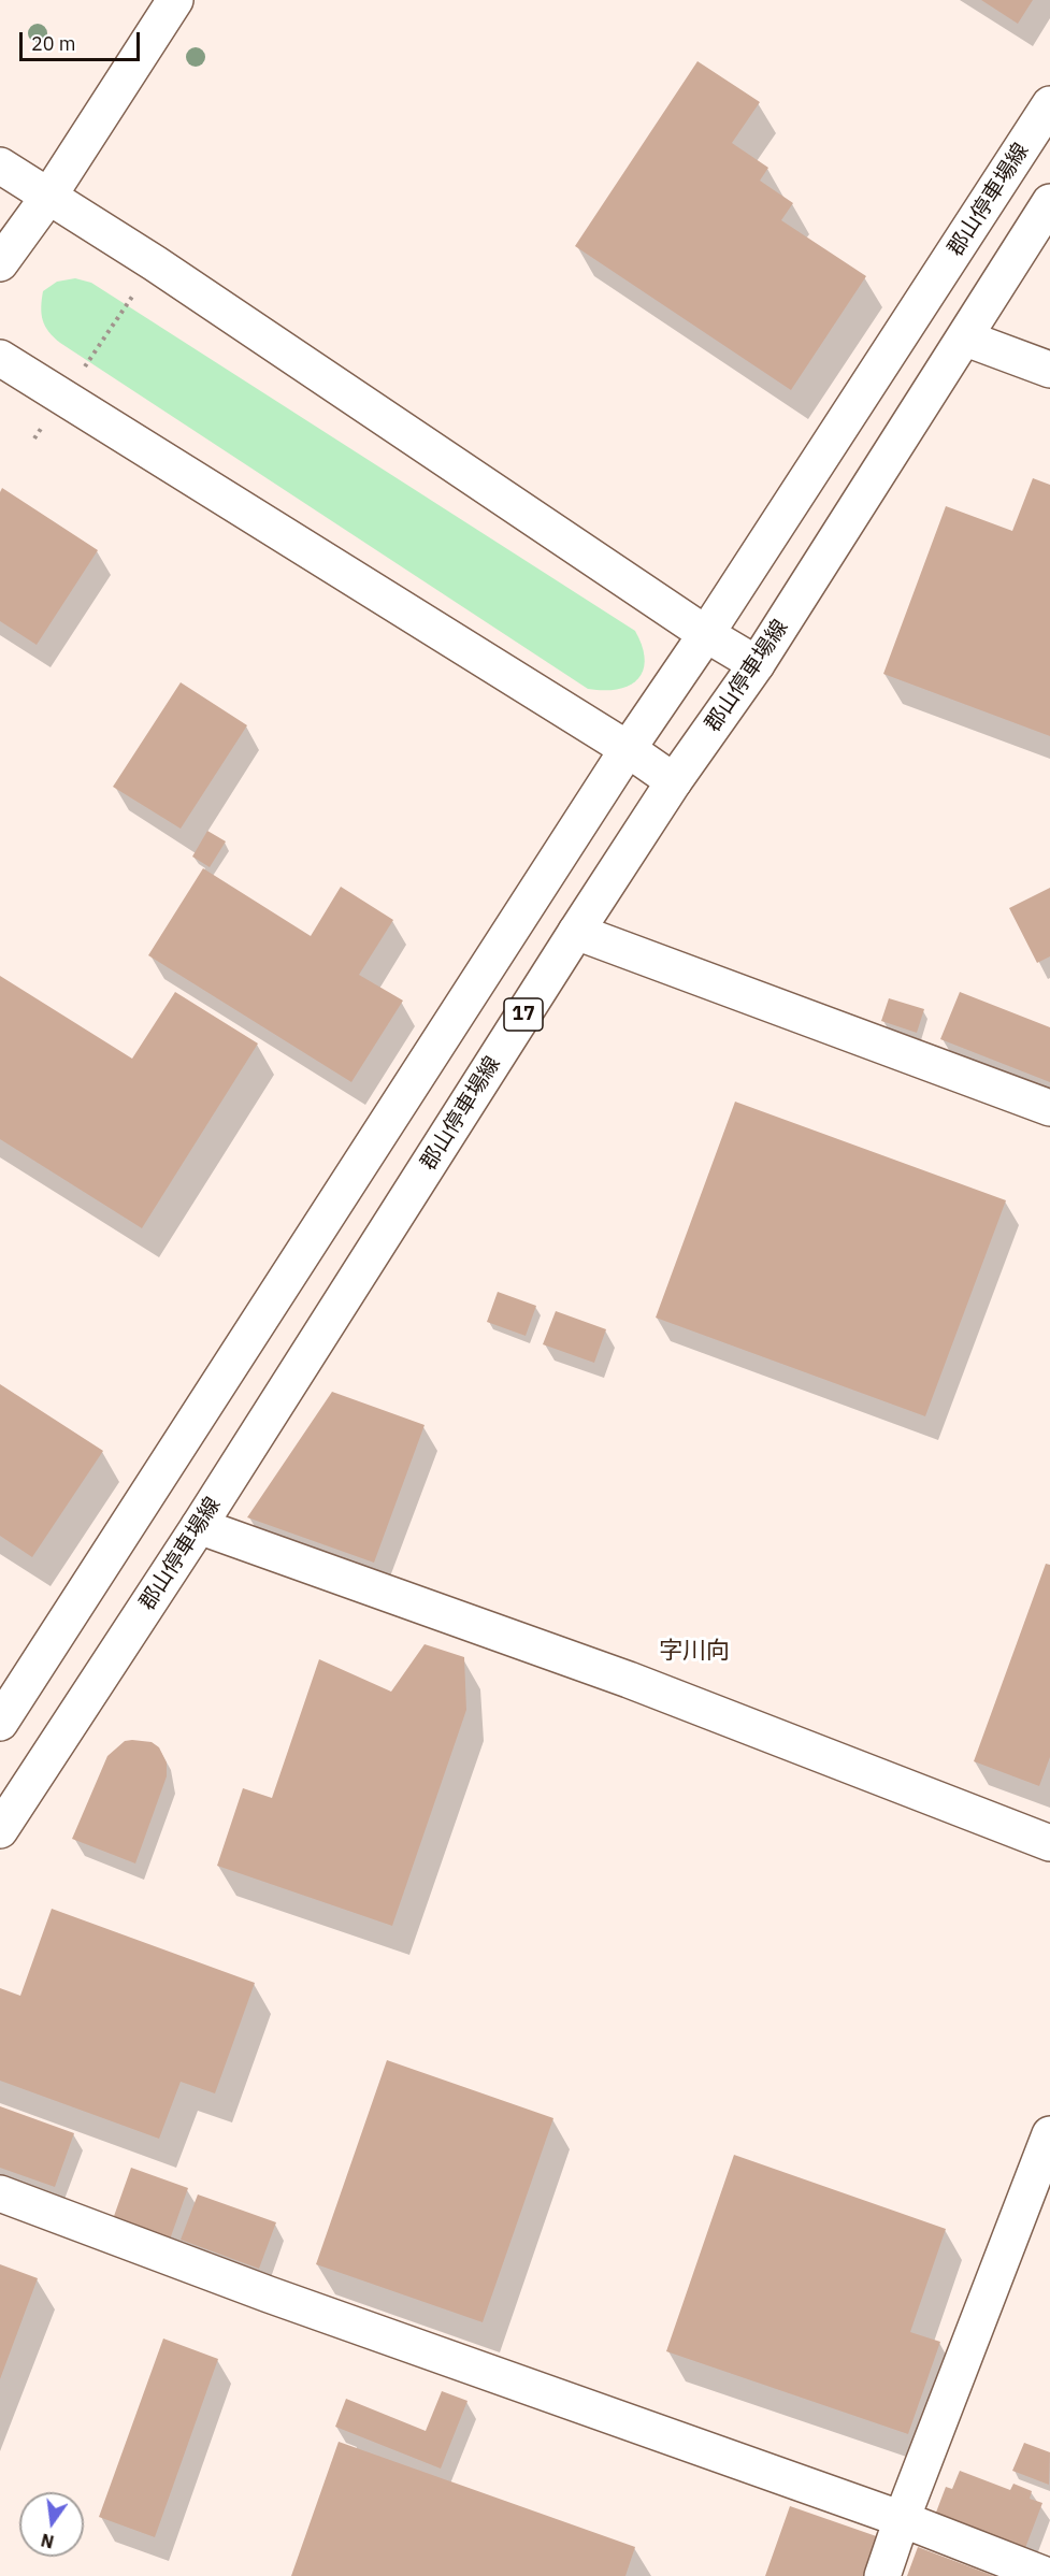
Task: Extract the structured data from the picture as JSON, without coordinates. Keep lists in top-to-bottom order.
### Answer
{
  "streets": {
    "street": ["郡山停車場線", "17"]
  },
  "districts": ["字川向"],
  "scale_bar": "20 m",
  "north": "bottom"
}
